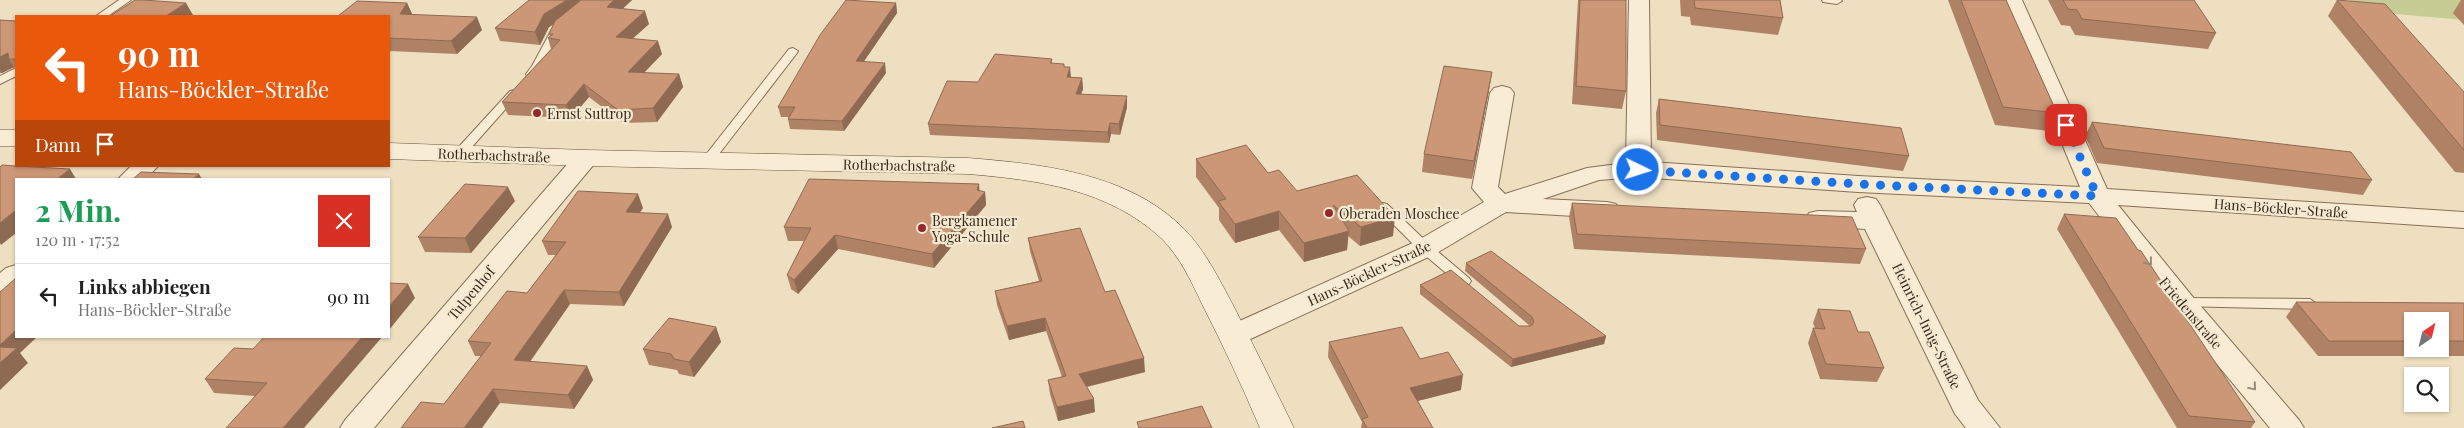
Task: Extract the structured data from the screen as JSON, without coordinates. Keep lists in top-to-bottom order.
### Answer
{
  "streets": {
    "street": [
      "Rotherbachstraße",
      "Hans-Böckler-Straße",
      "Tulpenhof",
      "Friedenstraße",
      "Heinrich-Imig-Straße"
    ]
  },
  "crossings": [
    ["Rotherbachstraße", "Hans-Böckler-Straße"],
    ["Rotherbachstraße", "Tulpenhof"],
    ["Hans-Böckler-Straße", "Friedenstraße"],
    ["Hans-Böckler-Straße", "Heinrich-Imig-Straße"]
  ],
  "one_way": ["Friedenstraße"],
  "places": ["Ernst Suttrop", "Oberaden Moschee", "Bergkamener Yoga-Schule"],
  "north": "top right",
  "page": {
    "turn": ["90 m", "Hans-Böckler-Straße"],
    "then": "Dann",
    "heading": ["2 Min.", "120 m · 17:52"],
    "list": [
      {
        "name": "Links abbiegen",
        "note": "Hans-Böckler-Straße",
        "value": "90 m"
      }
    ]
  }
}
